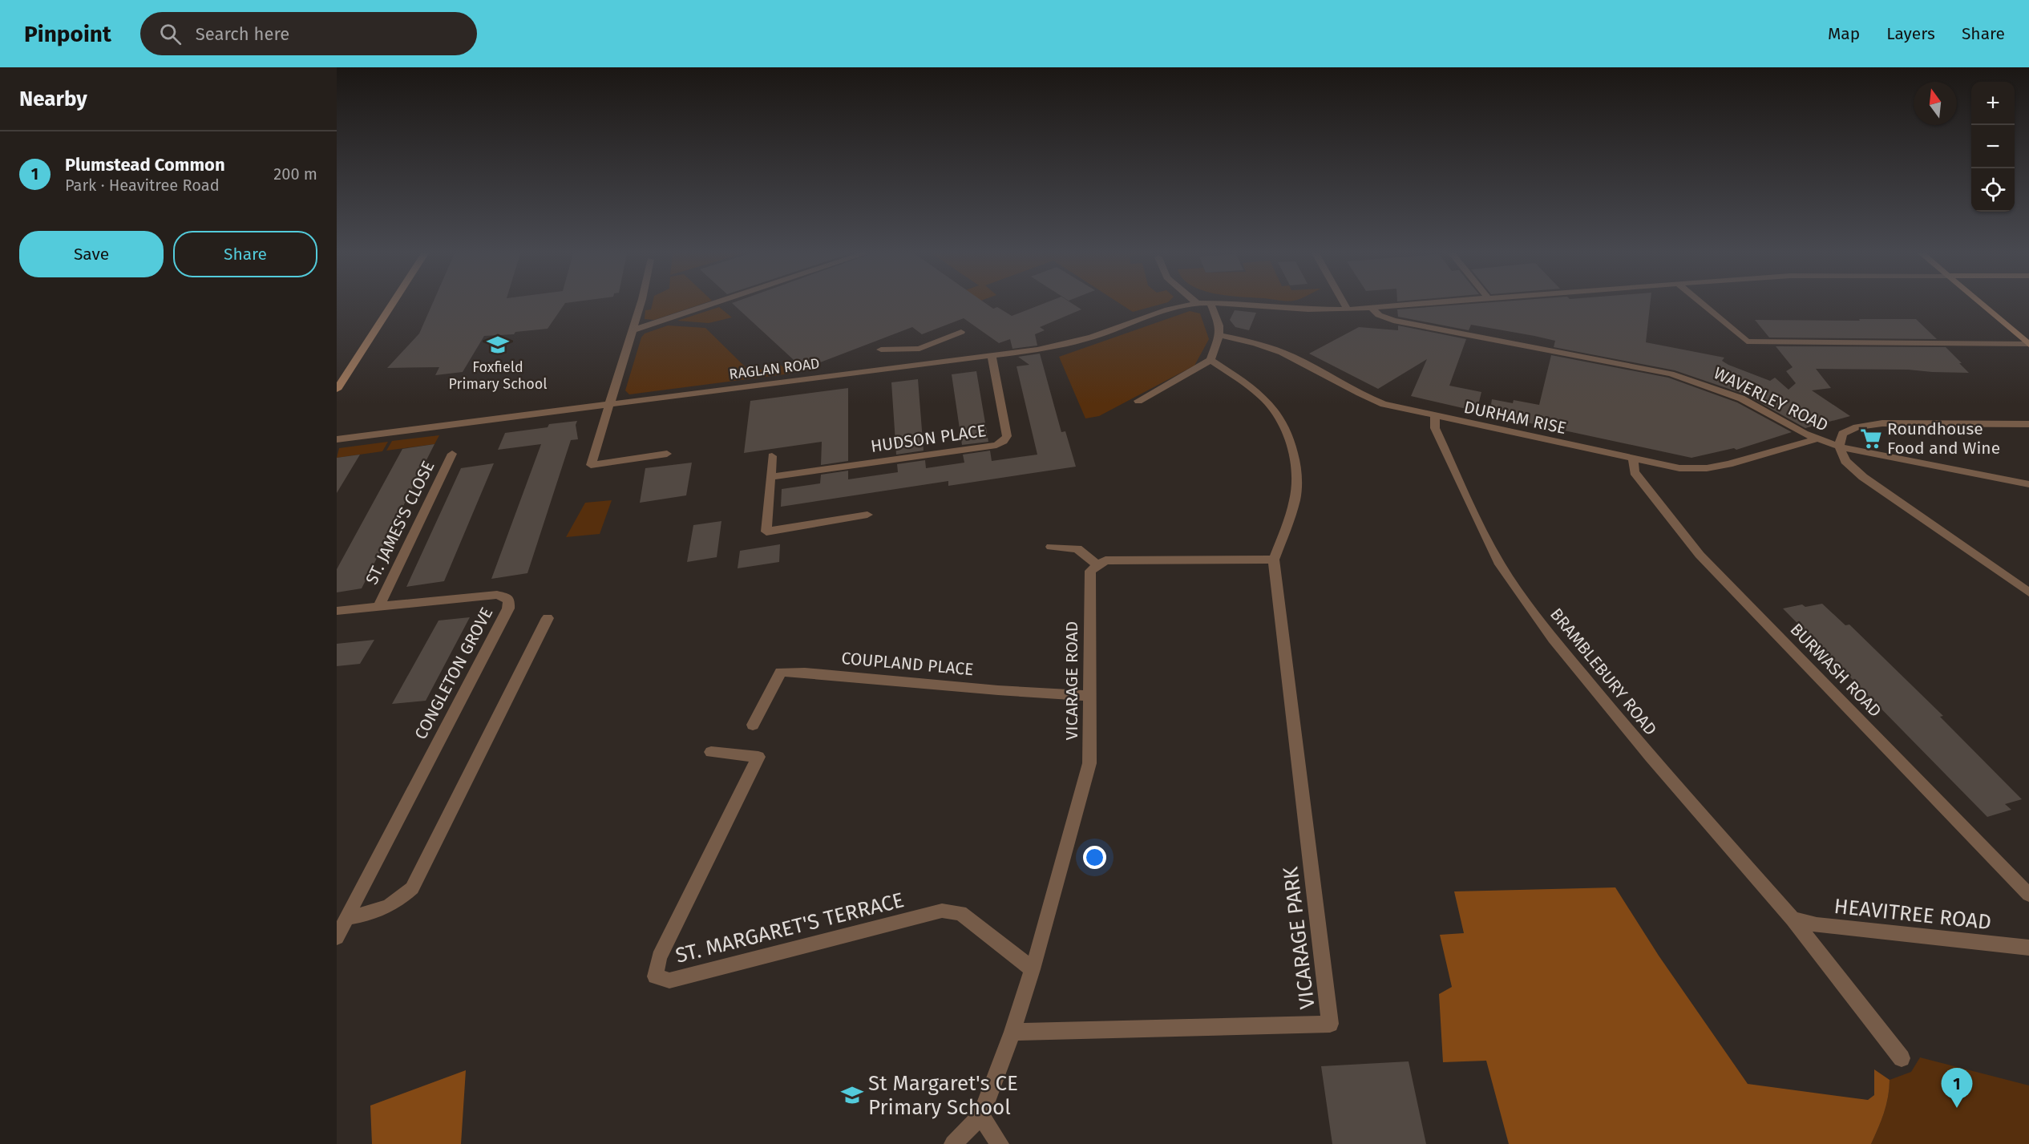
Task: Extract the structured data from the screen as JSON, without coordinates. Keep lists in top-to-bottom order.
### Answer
{
  "streets": {
    "street": [
      "RAGLAN ROAD",
      "WAVERLEY ROAD",
      "DURHAM RISE",
      "HUDSON PLACE",
      "ST. JAMES'S CLOSE",
      "COUPLAND PLACE",
      "BURWASH ROAD",
      "BRAMBLEBURY ROAD",
      "CONGLETON GROVE",
      "VICARAGE ROAD",
      "HEAVITREE ROAD",
      "ST. MARGARET'S TERRACE",
      "VICARAGE PARK"
    ]
  },
  "crossings": [
    ["RAGLAN ROAD", "HUDSON PLACE"],
    ["WAVERLEY ROAD", "DURHAM RISE"],
    ["DURHAM RISE", "BURWASH ROAD"],
    ["DURHAM RISE", "BRAMBLEBURY ROAD"],
    ["ST. JAMES'S CLOSE", "CONGLETON GROVE"],
    ["COUPLAND PLACE", "VICARAGE ROAD"],
    ["BRAMBLEBURY ROAD", "HEAVITREE ROAD"],
    ["VICARAGE ROAD", "ST. MARGARET'S TERRACE"],
    ["VICARAGE ROAD", "VICARAGE PARK"]
  ],
  "places": {
    "school or university": ["Foxfield Primary School", "St Margaret's CE Primary School"],
    "supermarket": ["Roundhouse Food and Wine"]
  },
  "north": "top",
  "page": {
    "header": "Pinpoint",
    "search": "Search here",
    "nav": ["Map", "Layers", "Share"],
    "heading": "Nearby",
    "map_buttons": ["+", "−"],
    "list": [
      {
        "mark": "1",
        "name": "Plumstead Common",
        "note": "Park · Heavitree Road",
        "value": "200 m"
      }
    ],
    "buttons": ["Save", "Share"],
    "pins": "1"
  }
}
